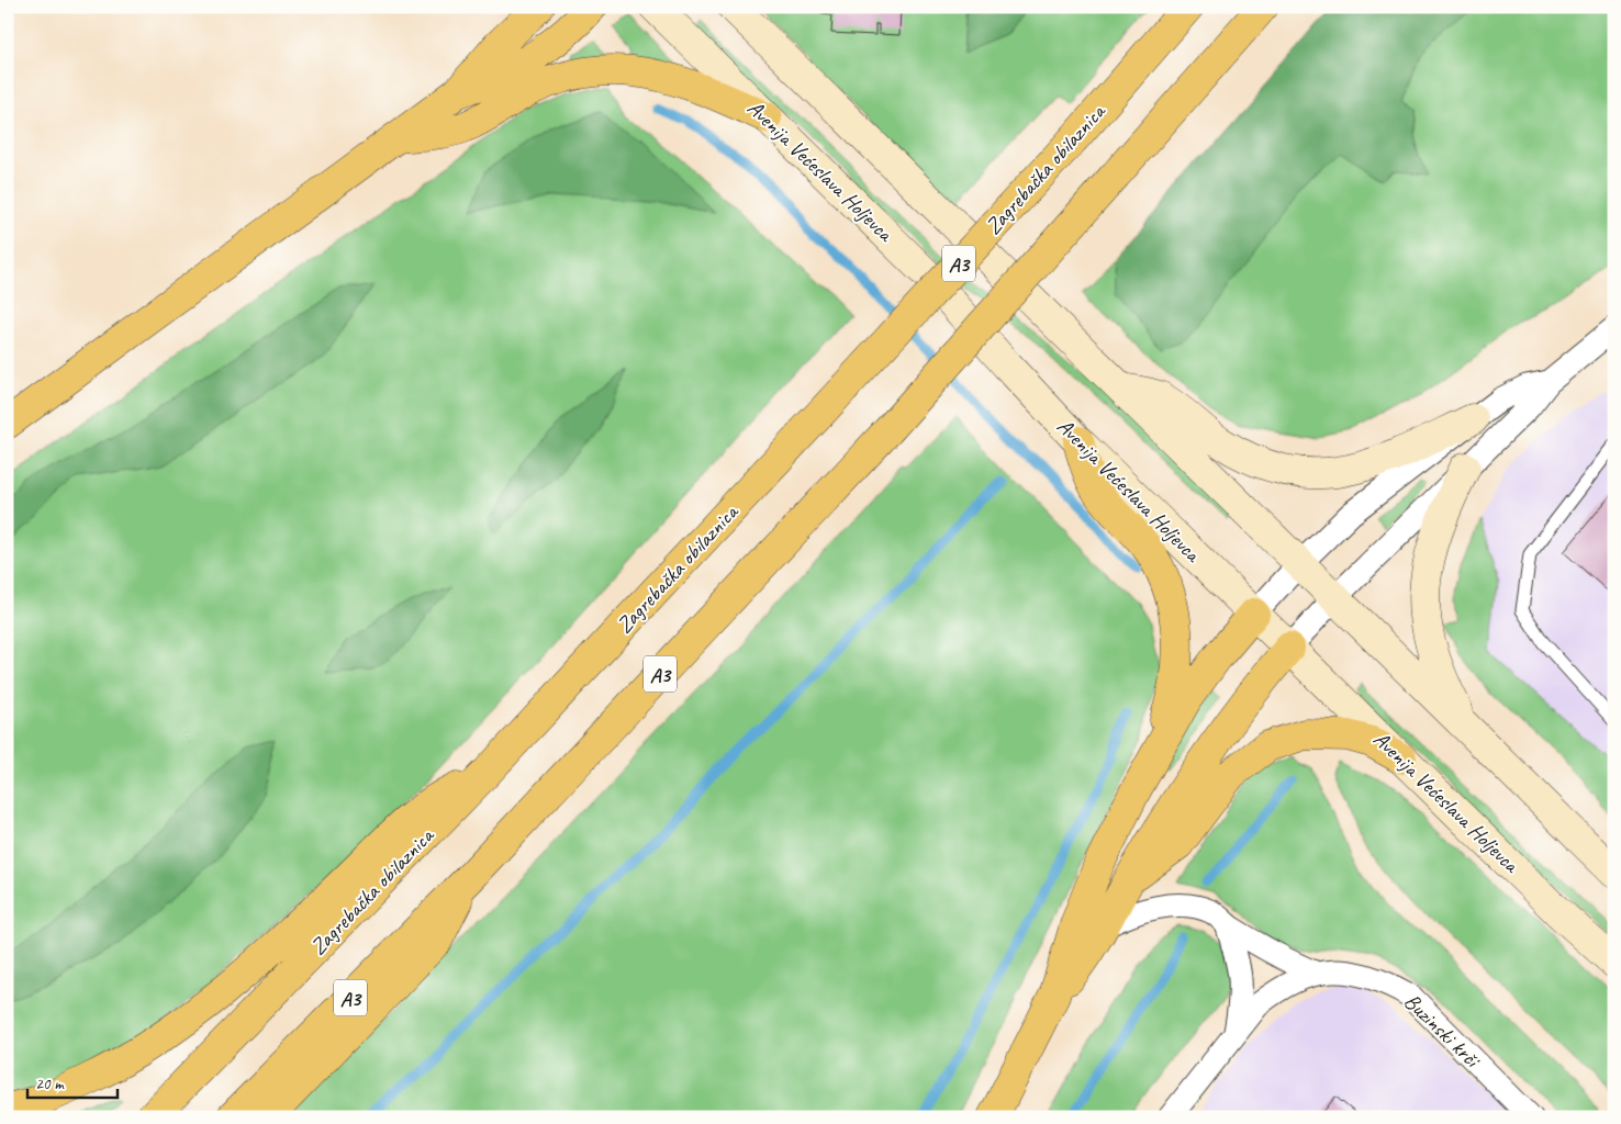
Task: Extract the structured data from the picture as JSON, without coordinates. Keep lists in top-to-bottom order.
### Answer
{
  "streets": {
    "highway": ["Zagrebačka obilaznica", "A3"],
    "main road": ["Avenija Većeslava Holjevca"],
    "street": ["Buzinski krči"]
  },
  "scale_bar": "20 m"
}
